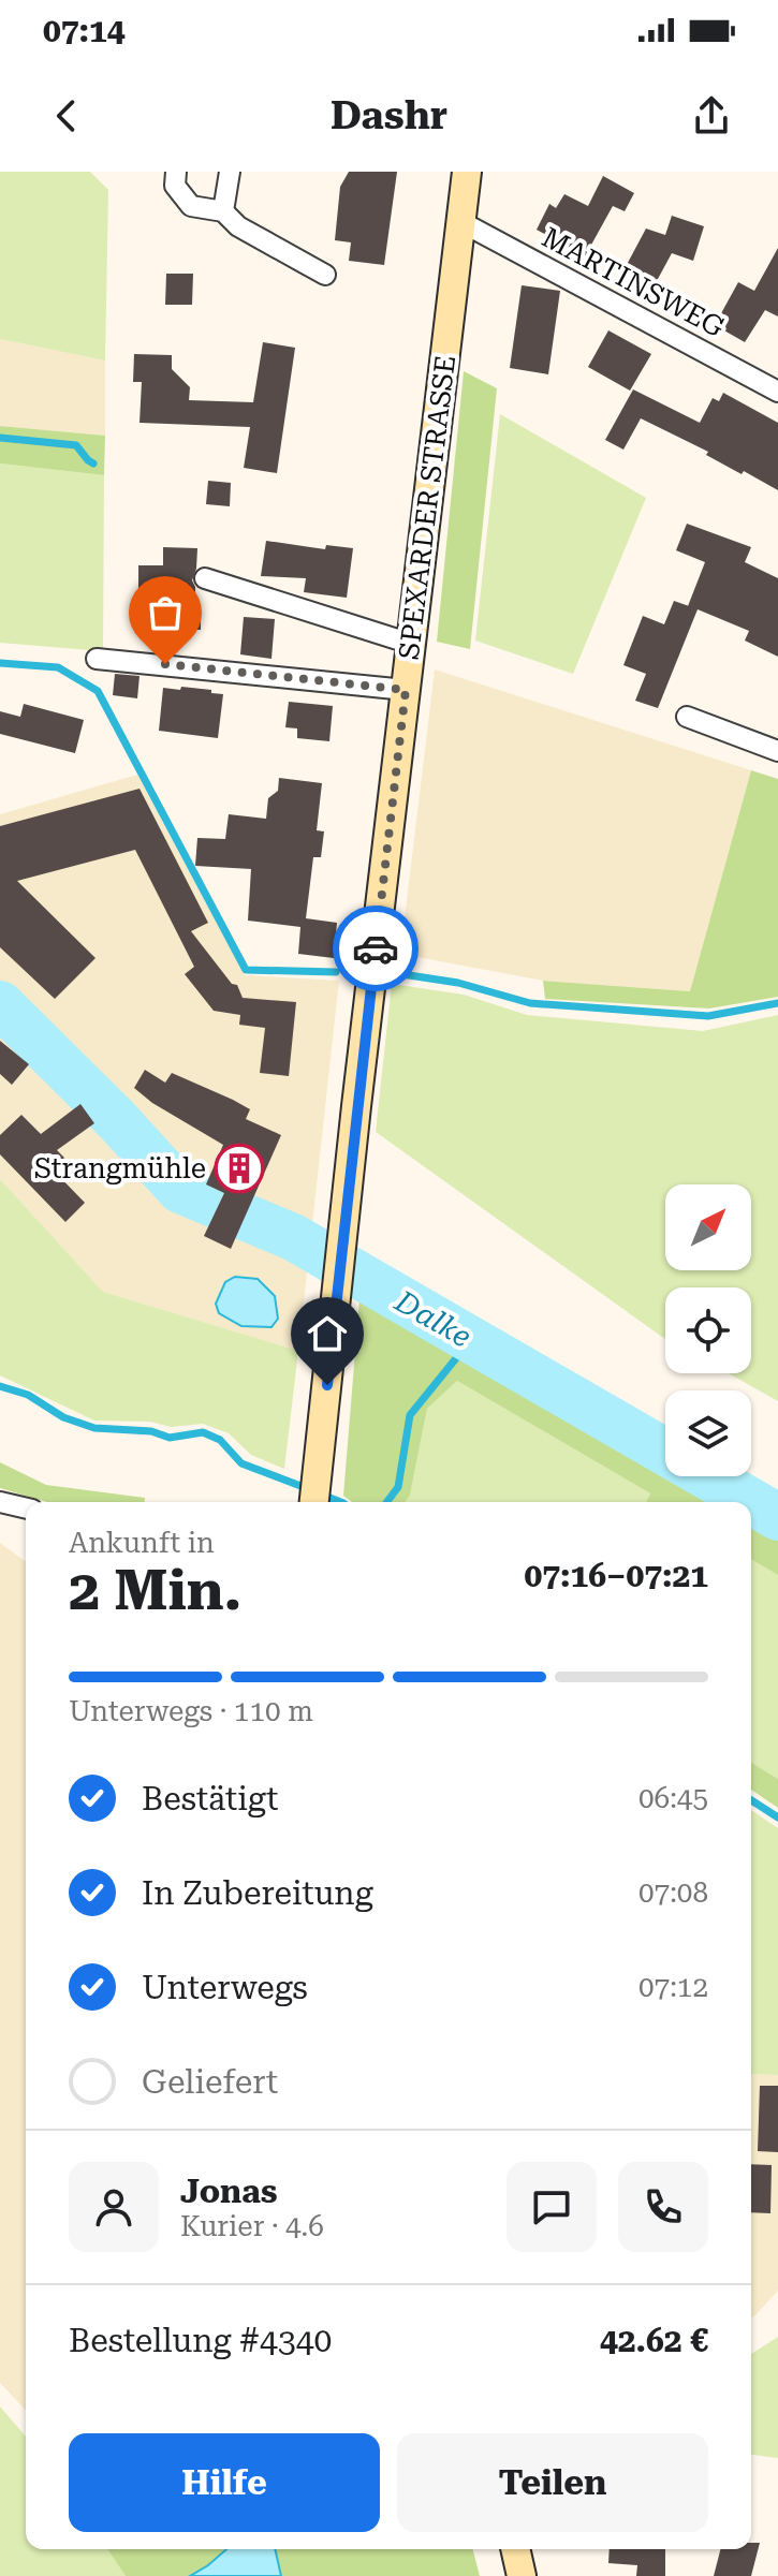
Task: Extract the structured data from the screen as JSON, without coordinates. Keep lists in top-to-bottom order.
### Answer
{
  "streets": {
    "main road": ["SPEXARDER STRASSE"],
    "street": ["MARTINSWEG"]
  },
  "crossings": [
    ["MARTINSWEG", "SPEXARDER STRASSE"]
  ],
  "water": ["Dalke"],
  "places": {
    "building": ["Strangmühle"]
  },
  "north": "top right",
  "page": {
    "status": "07:14",
    "header": "Dashr",
    "heading": ["2 Min.", "Ankunft in", "07:16–07:21"],
    "panel": [
      "Jonas",
      "Kurier · 4.6",
      "Bestellung #4340",
      "42.62 €"
    ],
    "bar": "Unterwegs · 110 m",
    "list": [
      ["Bestätigt", "06:45"],
      ["In Zubereitung", "07:08"],
      ["Unterwegs", "07:12"],
      "Geliefert"
    ],
    "buttons": ["Hilfe", "Teilen"]
  }
}
